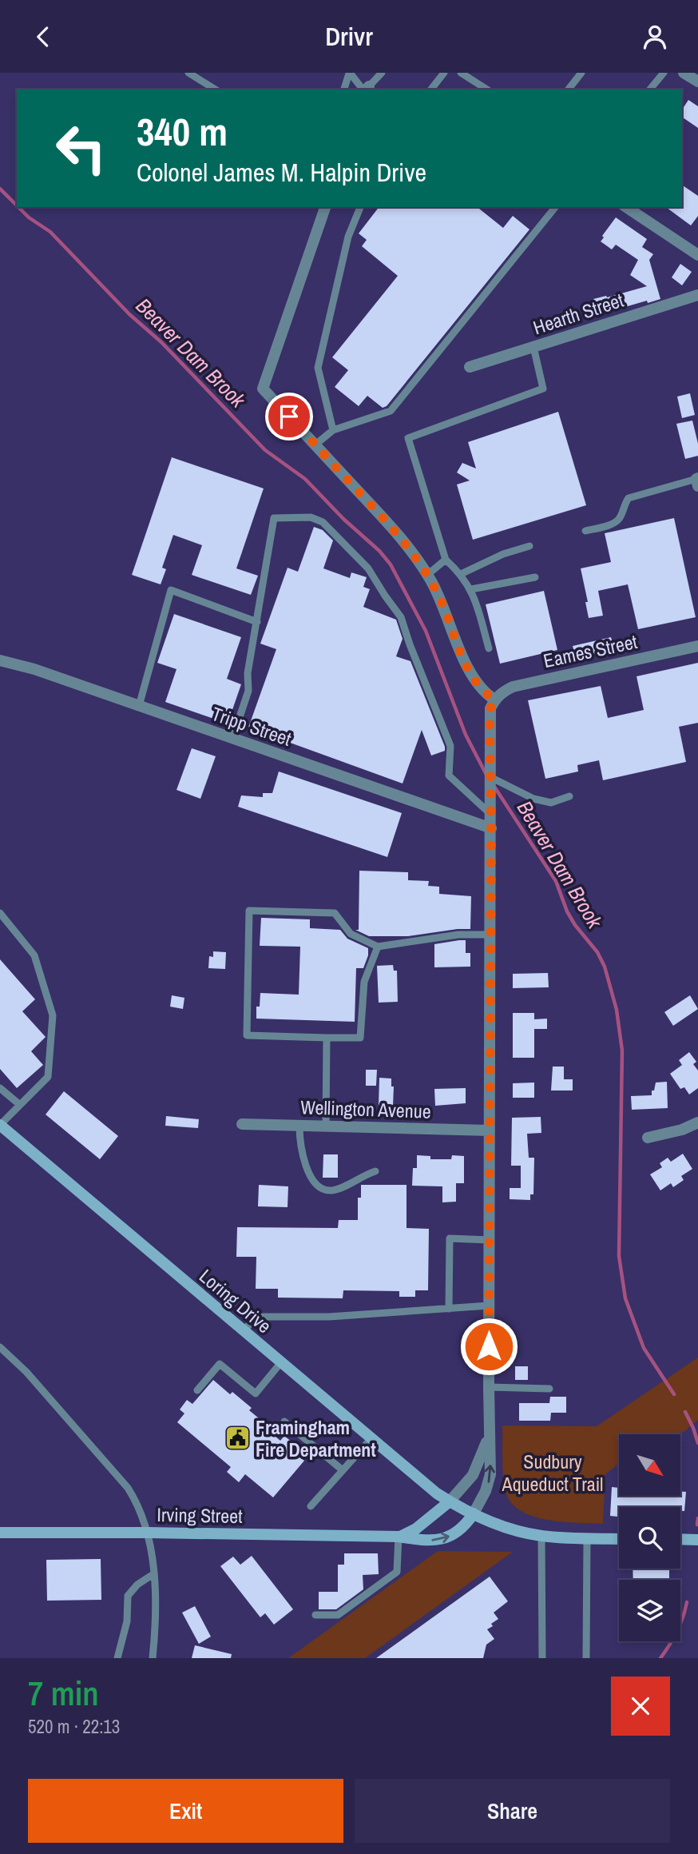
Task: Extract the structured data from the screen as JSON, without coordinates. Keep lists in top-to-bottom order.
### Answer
{
  "streets": {
    "street": [
      "Hearth Street",
      "Eames Street",
      "Tripp Street",
      "Wellington Avenue",
      "Loring Drive",
      "Irving Street"
    ]
  },
  "crossings": [
    ["Loring Drive", "Irving Street"]
  ],
  "water": ["Beaver Dam Brook"],
  "parks": ["Sudbury Aqueduct Trail"],
  "places": {
    "public building": ["Framingham Fire Department"]
  },
  "north": "bottom right",
  "page": {
    "header": "Drivr",
    "turn": ["340 m", "Colonel James M. Halpin Drive"],
    "heading": ["7 min", "520 m · 22:13"],
    "buttons": ["Exit", "Share"]
  }
}
